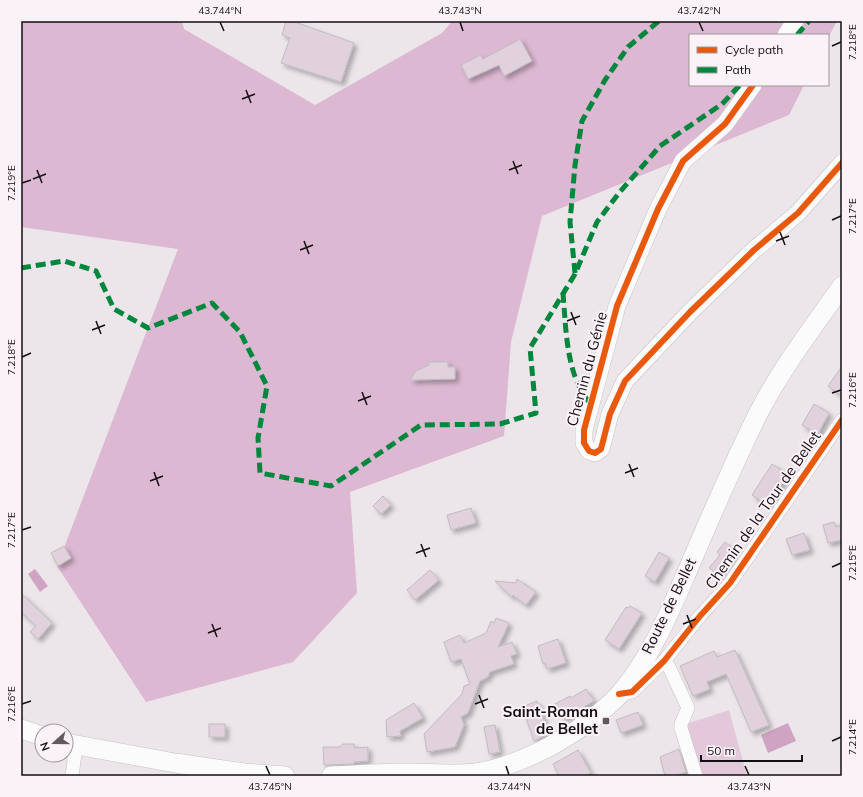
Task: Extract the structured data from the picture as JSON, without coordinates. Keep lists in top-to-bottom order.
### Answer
{
  "streets": {
    "main road": ["Route de Bellet"],
    "street": ["Chemin du Génie", "Chemin de la Tour de Bellet"]
  },
  "crossings": [
    ["Chemin de la Tour de Bellet", "Route de Bellet"]
  ],
  "places": {
    "transit": ["Saint-Roman de Bellet"]
  },
  "legend": ["Cycle path", "Path"],
  "scale_bar": "50 m",
  "north": "left",
  "coordinates": [
    "43.744°N",
    "43.743°N",
    "43.742°N",
    "7.218°E",
    "7.219°E",
    "7.217°E",
    "7.216°E",
    "7.215°E",
    "7.214°E",
    "43.745°N"
  ]
}
